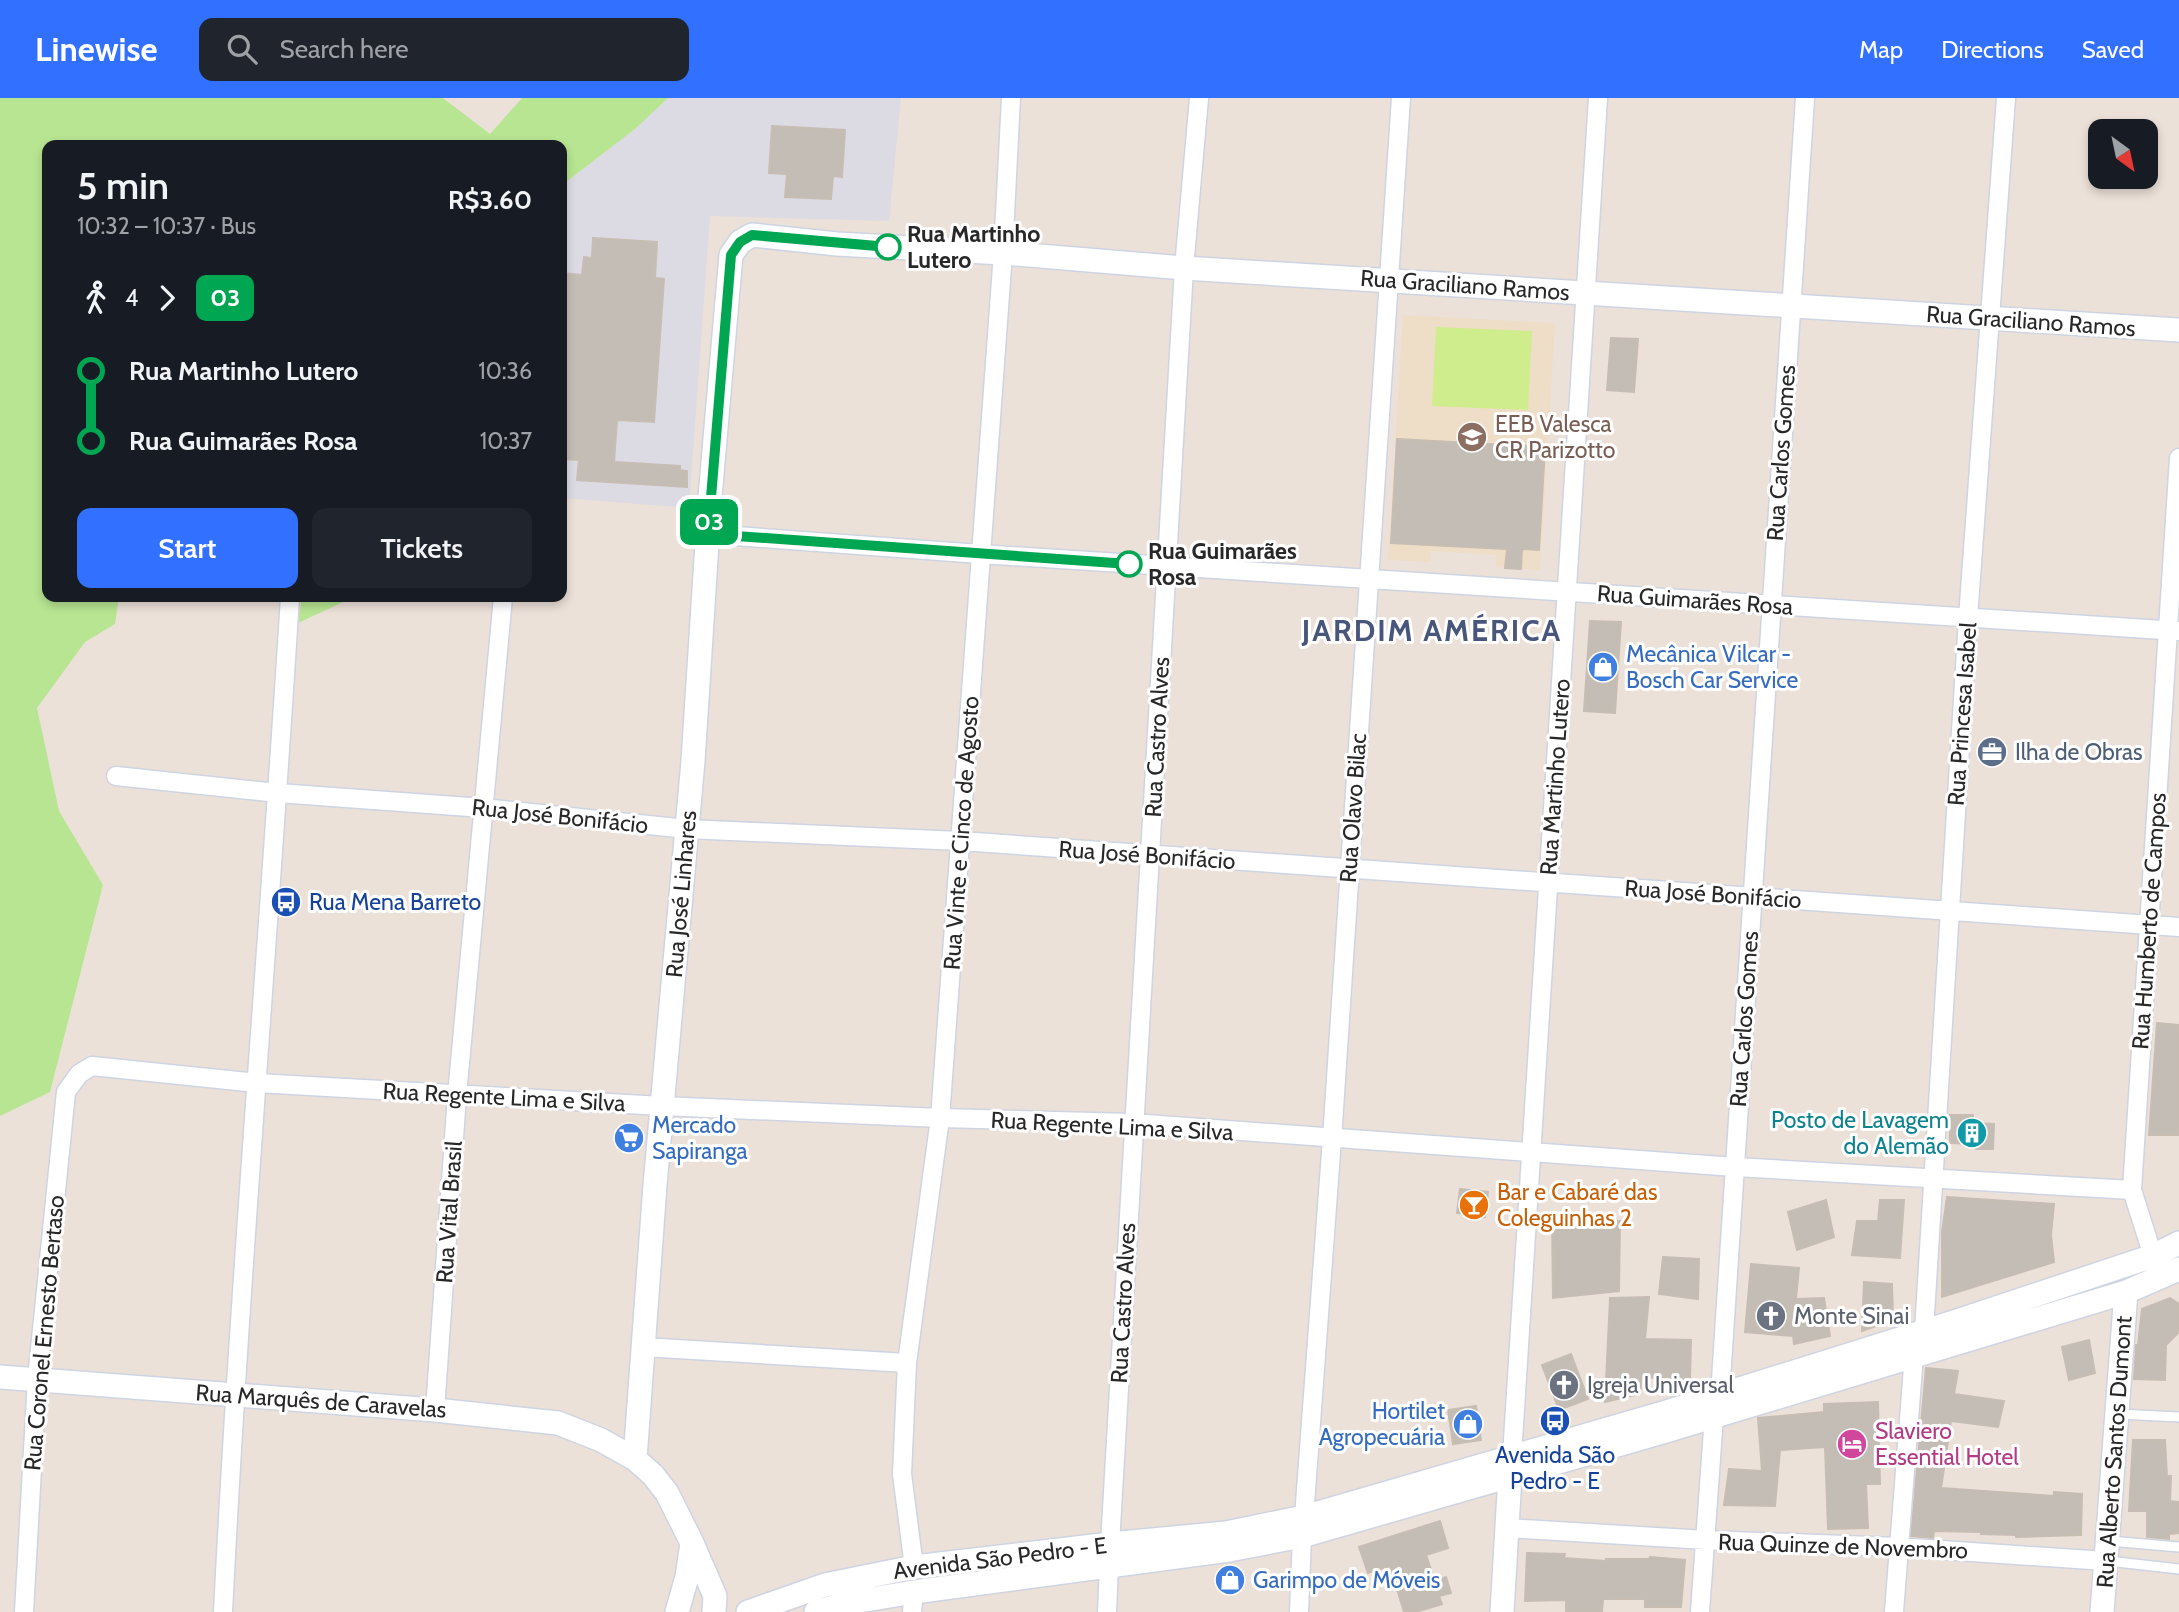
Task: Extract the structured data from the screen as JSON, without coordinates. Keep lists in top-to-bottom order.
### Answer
{
  "streets": {
    "street": [
      "Rua Graciliano Ramos",
      "Rua Carlos Gomes",
      "Rua Guimarães Rosa",
      "Rua Princesa Isabel",
      "Rua Castro Alves",
      "Rua Martinho Lutero",
      "Rua Olavo Bilac",
      "Rua José Bonifácio",
      "Rua Vinte e Cinco de Agosto",
      "Rua José Linhares",
      "Rua Humberto de Campos",
      "Rua Regente Lima e Silva",
      "Rua Vital Brasil",
      "Rua Coronel Ernesto Bertaso",
      "Rua Marquês de Caravelas",
      "Rua Alberto Santos Dumont",
      "Rua Quinze de Novembro",
      "Avenida São Pedro - E"
    ]
  },
  "crossings": [
    ["Rua Graciliano Ramos", "Rua Carlos Gomes"],
    ["Rua Graciliano Ramos", "Rua Princesa Isabel"],
    ["Rua Graciliano Ramos", "Rua Castro Alves"],
    ["Rua Graciliano Ramos", "Rua Martinho Lutero"],
    ["Rua Graciliano Ramos", "Rua Olavo Bilac"],
    ["Rua Graciliano Ramos", "Rua Vinte e Cinco de Agosto"],
    ["Rua Graciliano Ramos", "Rua José Linhares"],
    ["Rua Carlos Gomes", "Rua Guimarães Rosa"],
    ["Rua Carlos Gomes", "Rua José Bonifácio"],
    ["Rua Carlos Gomes", "Rua Regente Lima e Silva"],
    ["Rua Carlos Gomes", "Rua Quinze de Novembro"],
    ["Rua Carlos Gomes", "Avenida São Pedro - E"],
    ["Rua Guimarães Rosa", "Rua Princesa Isabel"],
    ["Rua Guimarães Rosa", "Rua Castro Alves"],
    ["Rua Guimarães Rosa", "Rua Martinho Lutero"],
    ["Rua Guimarães Rosa", "Rua Olavo Bilac"],
    ["Rua Guimarães Rosa", "Rua Vinte e Cinco de Agosto"],
    ["Rua Guimarães Rosa", "Rua José Linhares"],
    ["Rua Guimarães Rosa", "Rua Humberto de Campos"],
    ["Rua Princesa Isabel", "Rua José Bonifácio"],
    ["Rua Princesa Isabel", "Rua Regente Lima e Silva"],
    ["Rua Princesa Isabel", "Avenida São Pedro - E"],
    ["Rua Castro Alves", "Rua José Bonifácio"],
    ["Rua Castro Alves", "Rua Regente Lima e Silva"],
    ["Rua Castro Alves", "Avenida São Pedro - E"],
    ["Rua Martinho Lutero", "Rua José Bonifácio"],
    ["Rua Martinho Lutero", "Rua Regente Lima e Silva"],
    ["Rua Martinho Lutero", "Rua Quinze de Novembro"],
    ["Rua Martinho Lutero", "Avenida São Pedro - E"],
    ["Rua Olavo Bilac", "Rua José Bonifácio"],
    ["Rua Olavo Bilac", "Rua Regente Lima e Silva"],
    ["Rua Olavo Bilac", "Avenida São Pedro - E"],
    ["Rua José Bonifácio", "Rua Vinte e Cinco de Agosto"],
    ["Rua José Bonifácio", "Rua José Linhares"],
    ["Rua José Bonifácio", "Rua Humberto de Campos"],
    ["Rua José Bonifácio", "Rua Vital Brasil"],
    ["Rua Vinte e Cinco de Agosto", "Rua Regente Lima e Silva"],
    ["Rua Vinte e Cinco de Agosto", "Avenida São Pedro - E"],
    ["Rua José Linhares", "Rua Regente Lima e Silva"],
    ["Rua José Linhares", "Rua Marquês de Caravelas"],
    ["Rua Humberto de Campos", "Rua Regente Lima e Silva"],
    ["Rua Humberto de Campos", "Avenida São Pedro - E"],
    ["Rua Regente Lima e Silva", "Rua Vital Brasil"],
    ["Rua Regente Lima e Silva", "Rua Coronel Ernesto Bertaso"],
    ["Rua Vital Brasil", "Rua Marquês de Caravelas"],
    ["Rua Coronel Ernesto Bertaso", "Rua Marquês de Caravelas"],
    ["Rua Alberto Santos Dumont", "Rua Quinze de Novembro"],
    ["Rua Alberto Santos Dumont", "Avenida São Pedro - E"]
  ],
  "districts": ["JARDIM AMÉRICA"],
  "places": {
    "other": ["Rua Martinho Lutero", "Rua Guimarães Rosa"],
    "school or university": ["EEB Valesca CR Parizotto"],
    "shop": ["Mecânica Vilcar - Bosch Car Service", "Hortilet Agropecuária", "Garimpo de Móveis"],
    "office": ["Ilha de Obras"],
    "bus stop": ["Rua Mena Barreto", "Avenida São Pedro - E"],
    "building": ["Posto de Lavagem do Alemão"],
    "supermarket": ["Mercado Sapiranga"],
    "bar": ["Bar e Cabaré das Coleguinhas 2"],
    "church": ["Monte Sinai", "Igreja Universal"],
    "hotel": ["Slaviero Essential Hotel"]
  },
  "lines": ["bus line 03"],
  "north": "bottom right",
  "page": {
    "header": "Linewise",
    "search": "Search here",
    "nav": ["Map", "Directions", "Saved"],
    "on_map": "03",
    "heading": ["5 min", "10:32 – 10:37 · Bus", "R$3.60"],
    "legs": ["4", "03"],
    "list": [
      {
        "name": "Rua Martinho Lutero",
        "value": "10:36"
      },
      {
        "name": "Rua Guimarães Rosa",
        "value": "10:37"
      }
    ],
    "buttons": ["Start", "Tickets"]
  }
}
